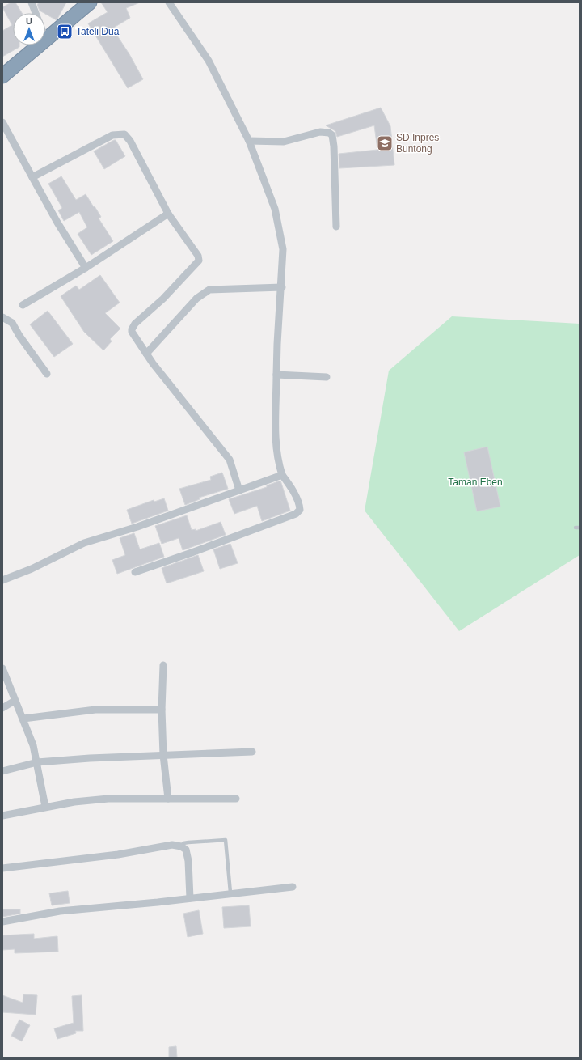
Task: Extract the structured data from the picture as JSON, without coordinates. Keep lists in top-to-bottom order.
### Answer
{
  "parks": ["Taman Eben"],
  "places": {
    "bus stop": ["Tateli Dua"],
    "school or university": ["SD Inpres Buntong"]
  },
  "north": "top"
}
